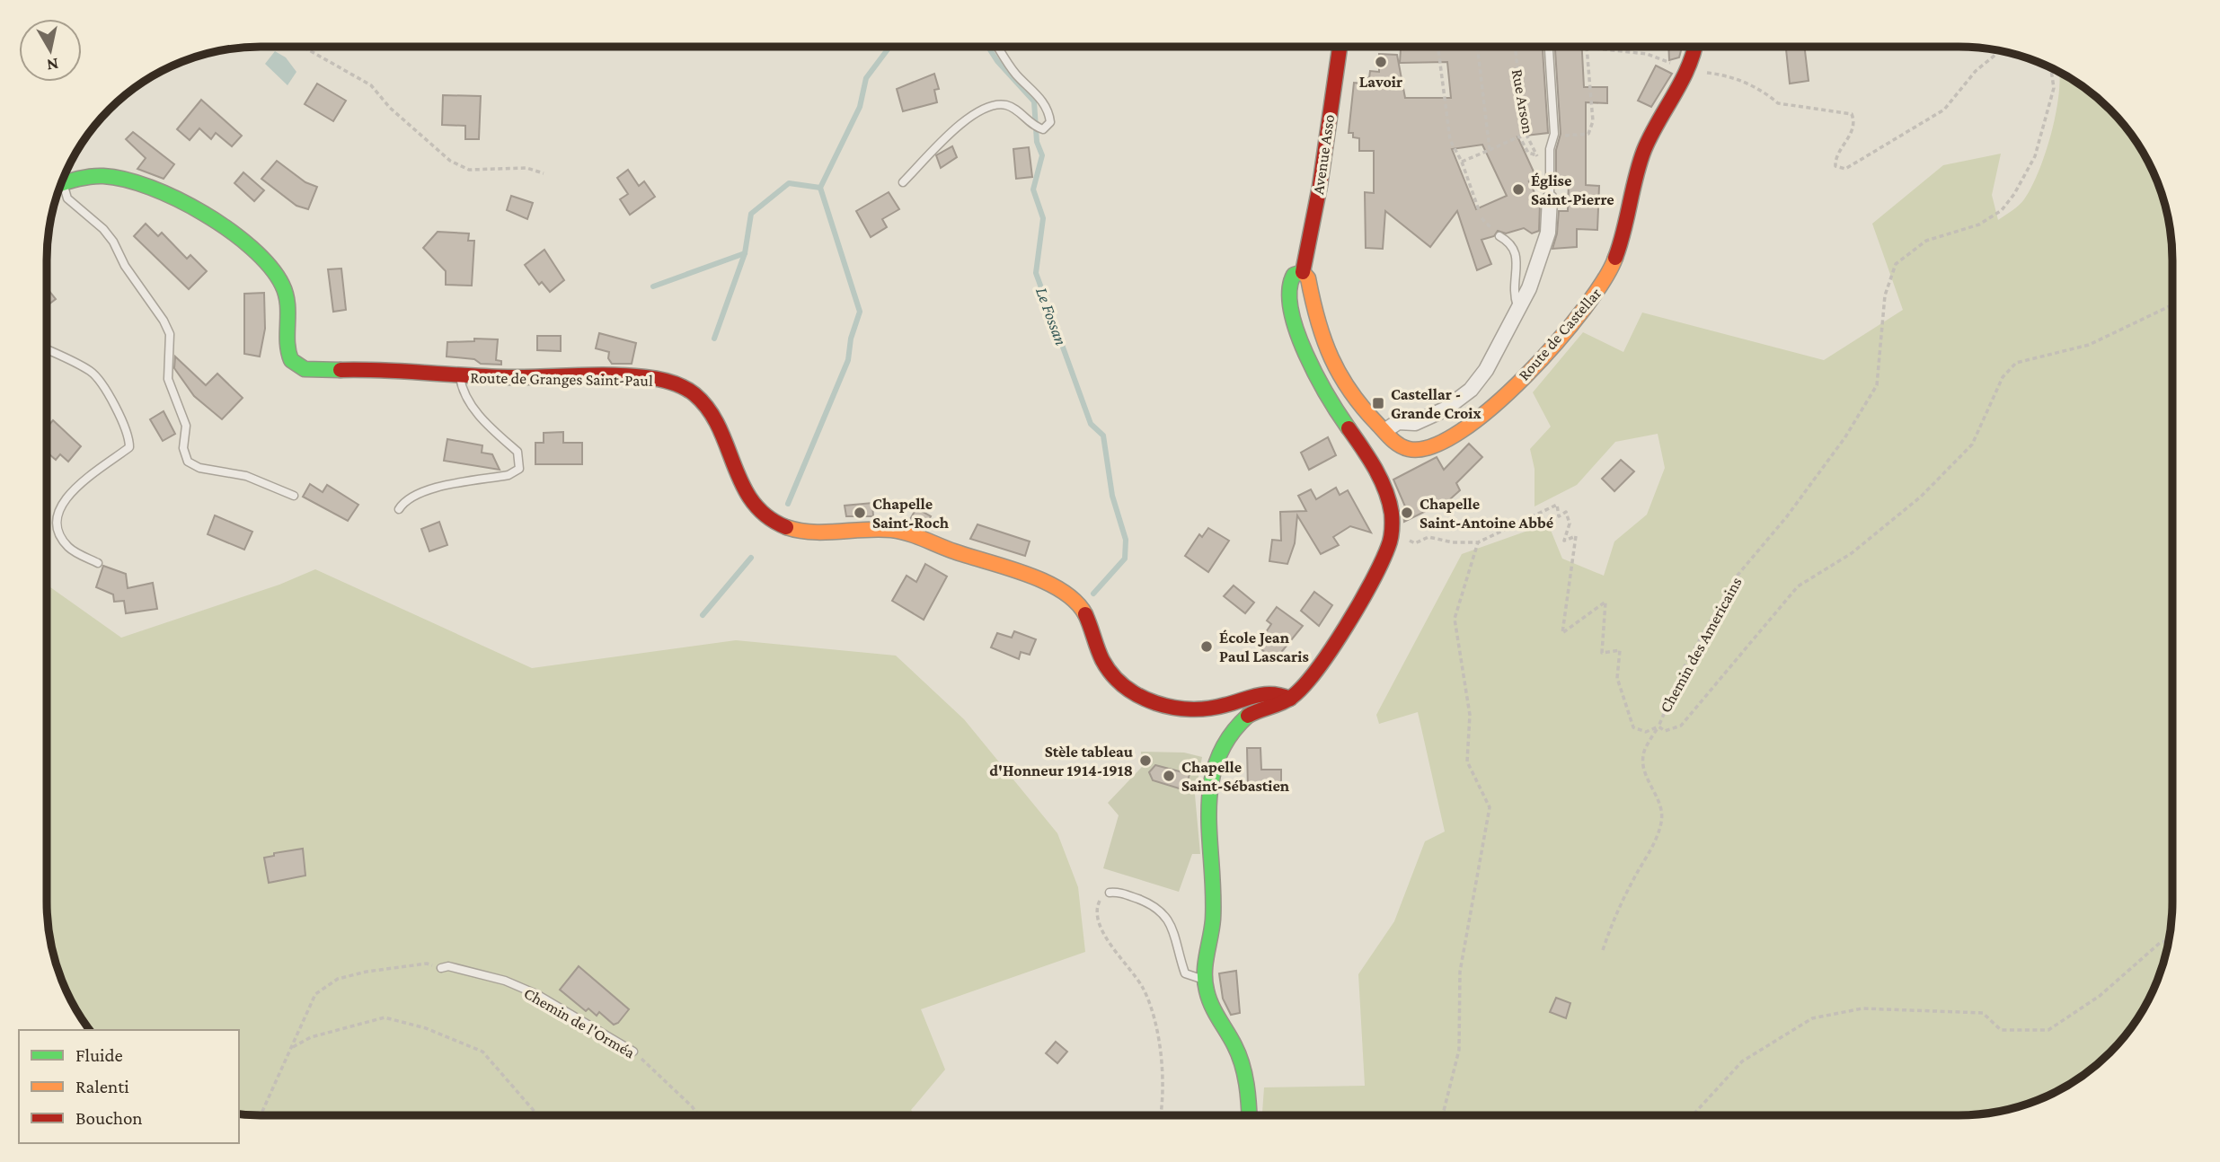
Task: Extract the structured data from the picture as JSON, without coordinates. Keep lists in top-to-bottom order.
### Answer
{
  "streets": {
    "street": ["Avenue Asso", "Route de Castellar", "Route de Granges Saint-Paul"],
    "lane": ["Chemin de l'Orméa"],
    "path": ["Rue Arson", "Chemin des Americains"]
  },
  "crossings": [
    ["Avenue Asso", "Route de Castellar"]
  ],
  "water": ["Le Fossan"],
  "places": {
    "other": [
      "Lavoir",
      "Église Saint-Pierre",
      "Chapelle Saint-Roch",
      "Chapelle Saint-Antoine Abbé",
      "École Jean Paul Lascaris",
      "Stèle tableau d'Honneur 1914-1918",
      "Chapelle Saint-Sébastien"
    ],
    "transit": ["Castellar - Grande Croix"]
  },
  "legend": ["Fluide", "Ralenti", "Bouchon"],
  "north": "bottom"
}
